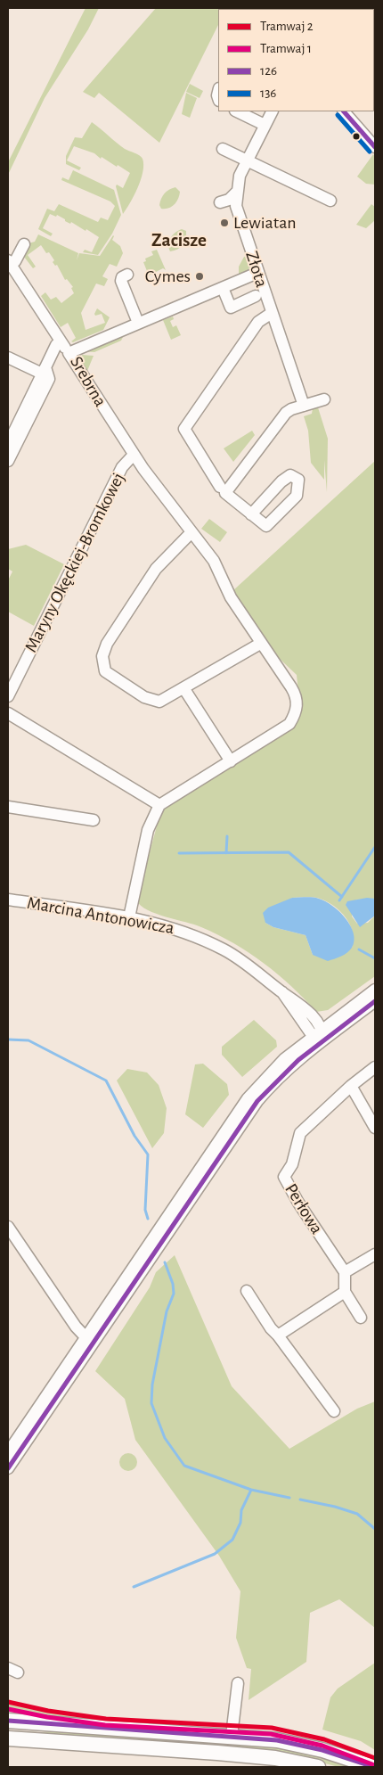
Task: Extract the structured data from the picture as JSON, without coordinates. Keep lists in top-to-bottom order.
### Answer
{
  "streets": {
    "street": [
      "Złota",
      "Srebrna",
      "Maryny Okęckiej-Bromkowej",
      "Marcina Antonowicza",
      "Perłowa"
    ]
  },
  "crossings": [
    ["Złota", "Srebrna"],
    ["Srebrna", "Maryny Okęckiej-Bromkowej"]
  ],
  "districts": ["Zacisze"],
  "places": ["Lewiatan", "Cymes"],
  "lines": [
    "transit line 126",
    "transit line 136",
    "tram line 2",
    "tram line 1"
  ],
  "legend": [
    "Tramwaj 2",
    "Tramwaj 1",
    "126",
    "136"
  ]
}
